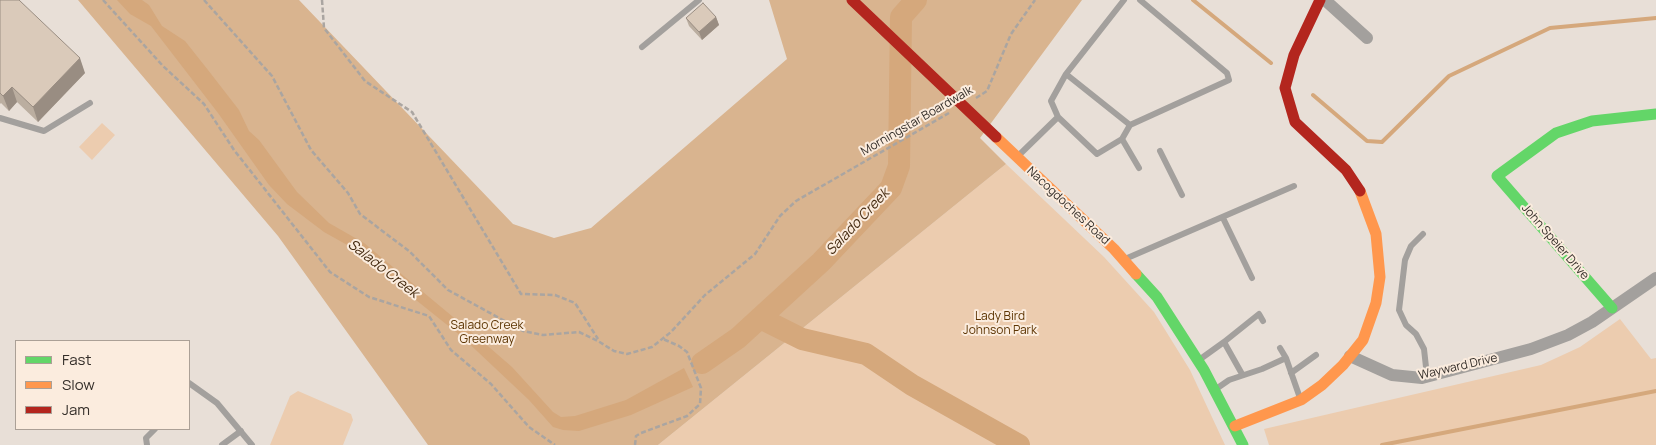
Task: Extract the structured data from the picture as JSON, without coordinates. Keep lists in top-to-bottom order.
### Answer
{
  "streets": {
    "street": ["Nacogdoches Road", "John Speier Drive", "Wayward Drive"],
    "path": ["Morningstar Boardwalk"]
  },
  "crossings": [
    ["John Speier Drive", "Wayward Drive"]
  ],
  "water": ["Salado Creek"],
  "parks": ["Lady Bird Johnson Park", "Salado Creek Greenway"],
  "legend": ["Fast", "Slow", "Jam"]
}
